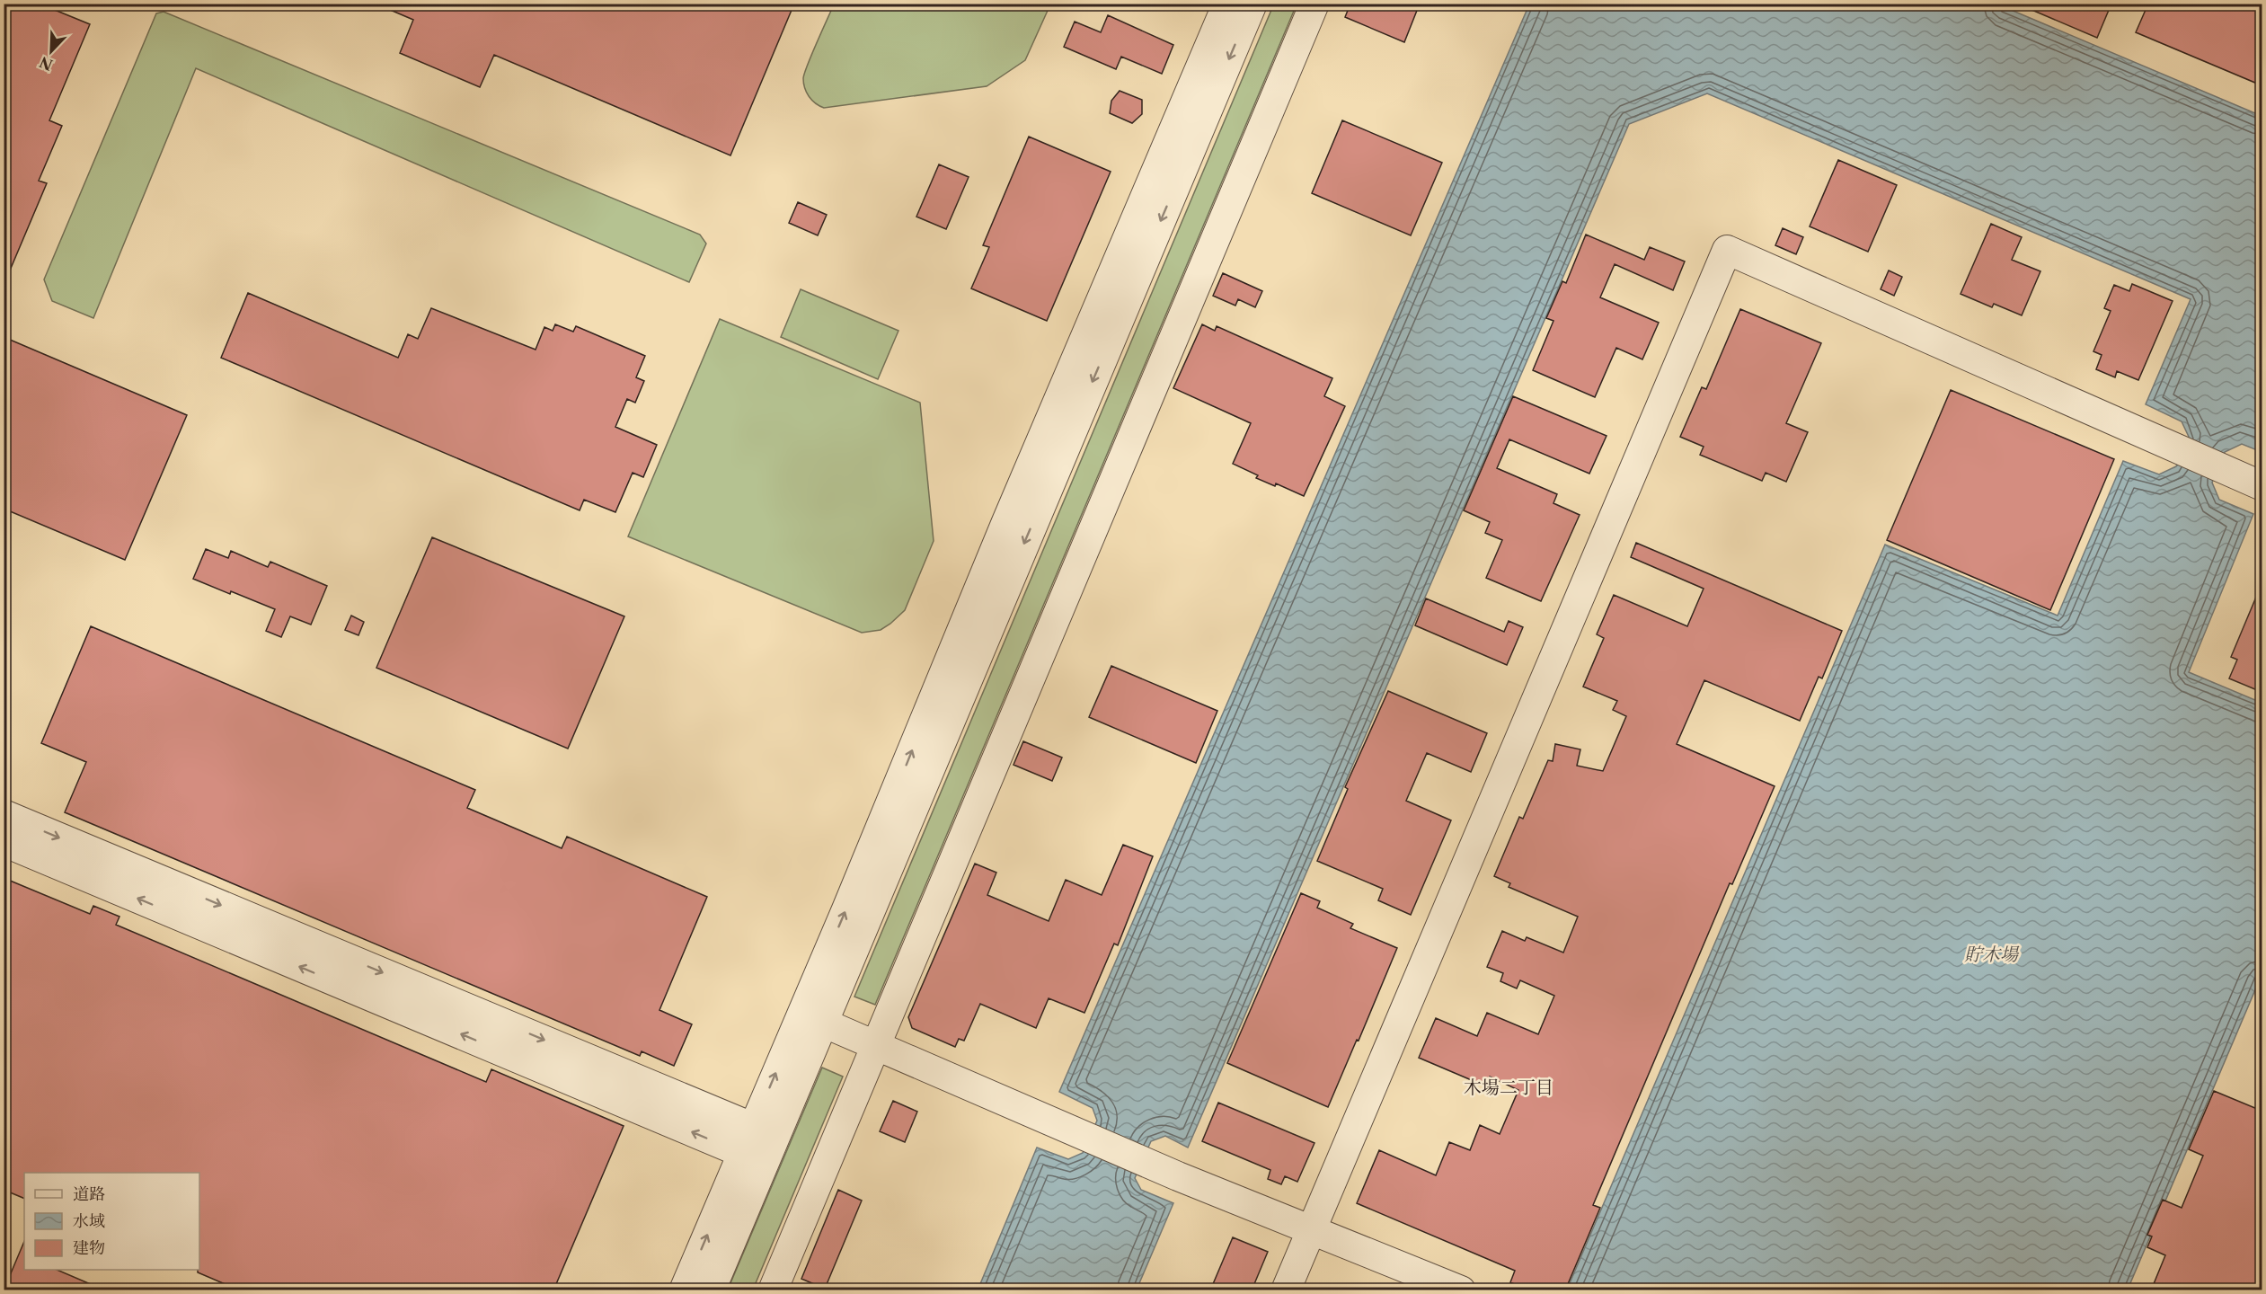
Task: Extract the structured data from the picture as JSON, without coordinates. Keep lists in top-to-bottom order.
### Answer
{
  "districts": ["木場二丁目"],
  "water": ["貯木場"],
  "legend": ["道路", "水域", "建物"],
  "north": "bottom left"
}
